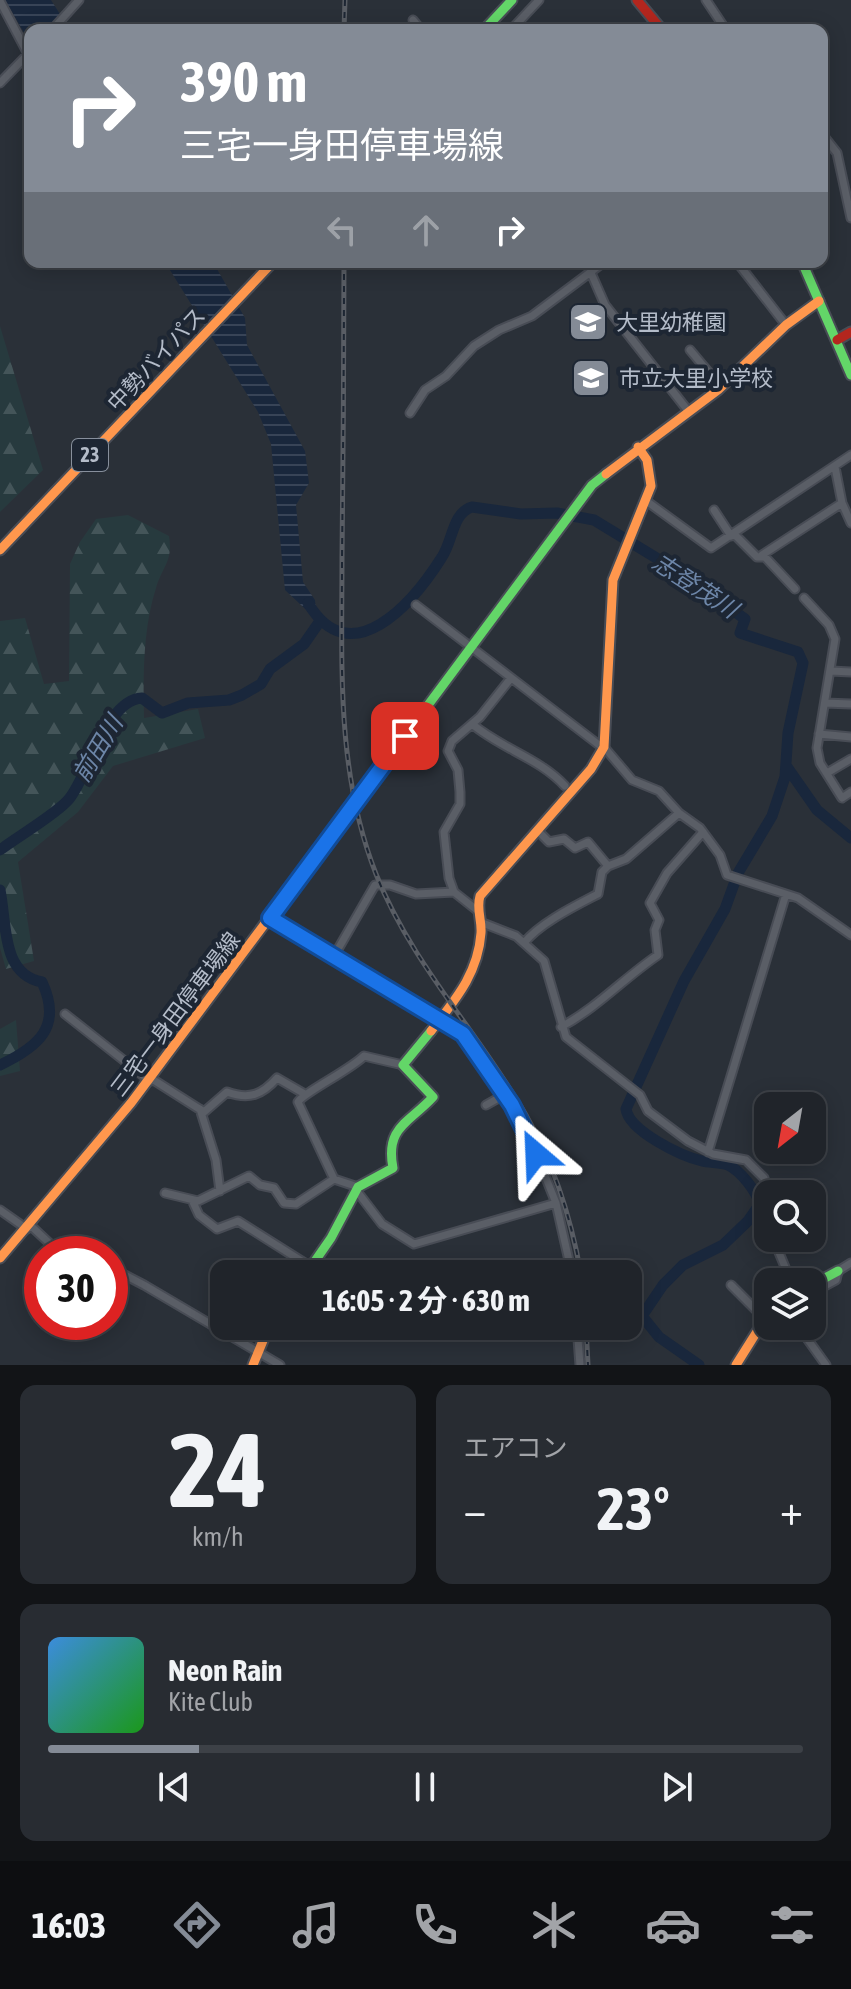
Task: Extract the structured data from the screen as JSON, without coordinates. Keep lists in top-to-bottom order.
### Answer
{
  "streets": {
    "main road": ["中勢バイパス", "23", "三宅一身田停車場線"]
  },
  "water": ["志登茂川", "前田川"],
  "places": {
    "school or university": ["大里幼稚園", "市立大里小学校"]
  },
  "north": "bottom left",
  "page": {
    "turn": ["390 m", "三宅一身田停車場線"],
    "limit": "30",
    "trip": "16:05 · 2 分 · 630 m",
    "tile": [
      ["24", "km/h"],
      "エアコン"
    ],
    "heat": ["−", "23°", "+"],
    "song": ["Neon Rain", "Kite Club"],
    "tabs": "16:03"
  }
}
